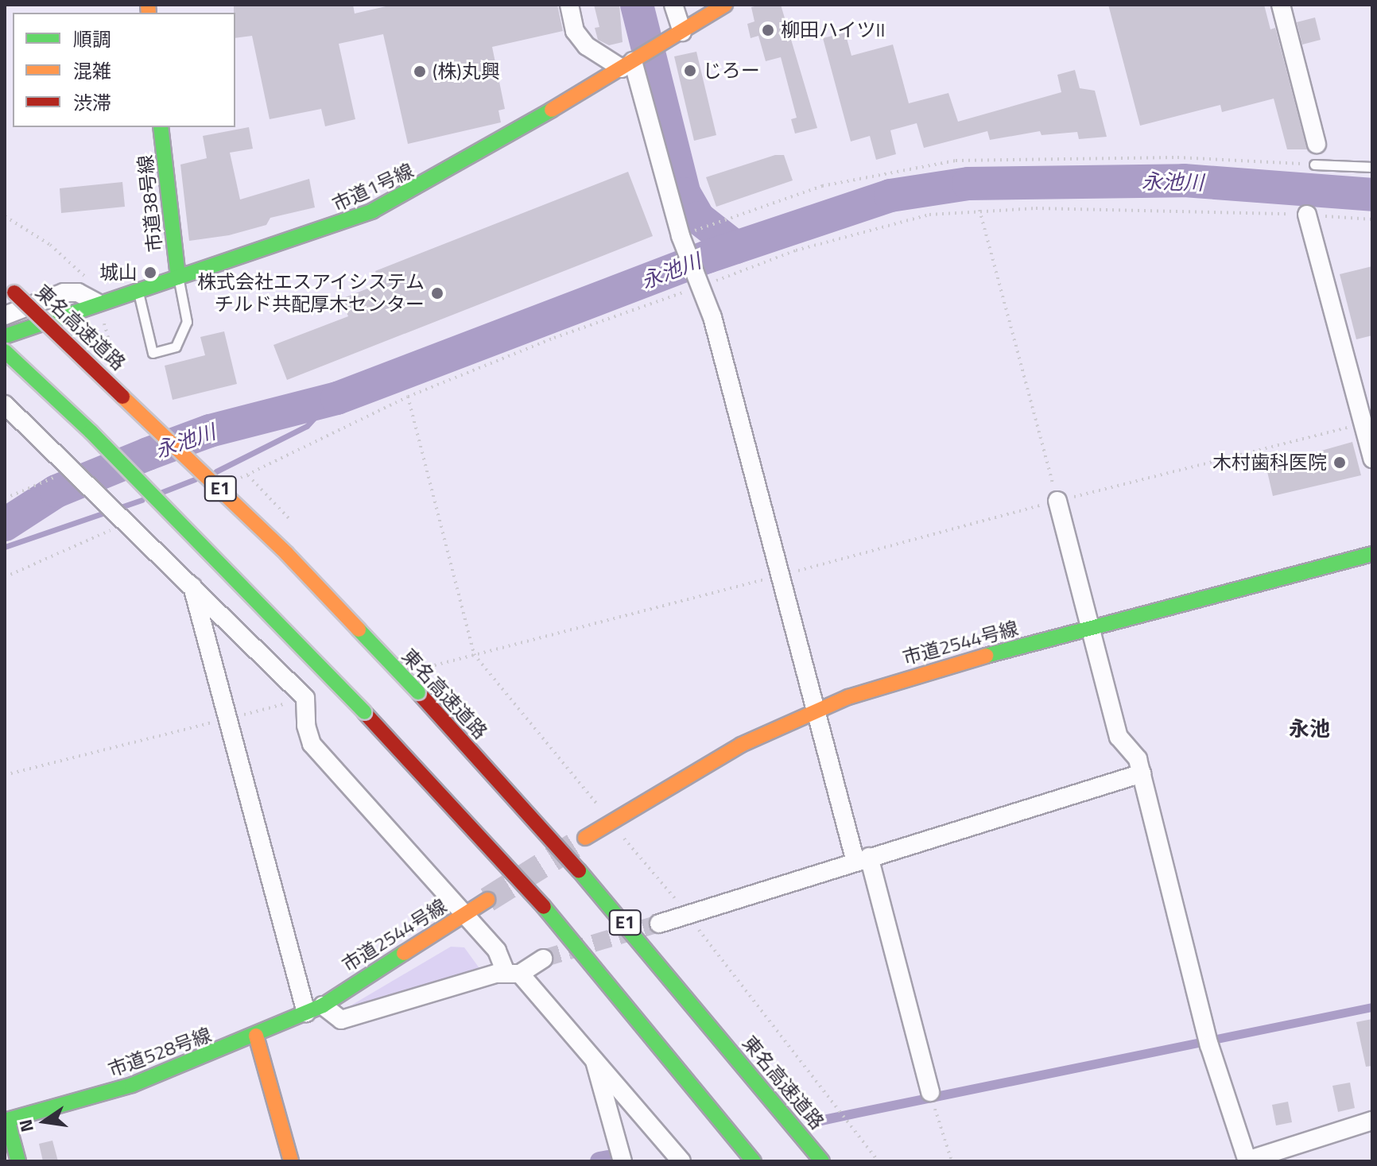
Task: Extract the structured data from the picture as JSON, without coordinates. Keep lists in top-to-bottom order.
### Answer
{
  "streets": {
    "main road": [
      "市道1号線",
      "市道38号線",
      "東名高速道路",
      "E1",
      "市道2544号線",
      "市道528号線"
    ]
  },
  "crossings": [
    ["市道1号線", "市道38号線"],
    ["市道2544号線", "市道528号線"]
  ],
  "districts": ["永池"],
  "water": ["永池川"],
  "places": [
    "柳田ハイツII",
    "じろー",
    "(株)丸興",
    "城山",
    "株式会社エスアイシステム チルド共配厚木センター",
    "木村歯科医院"
  ],
  "legend": ["順調", "混雑", "渋滞"],
  "north": "left"
}
